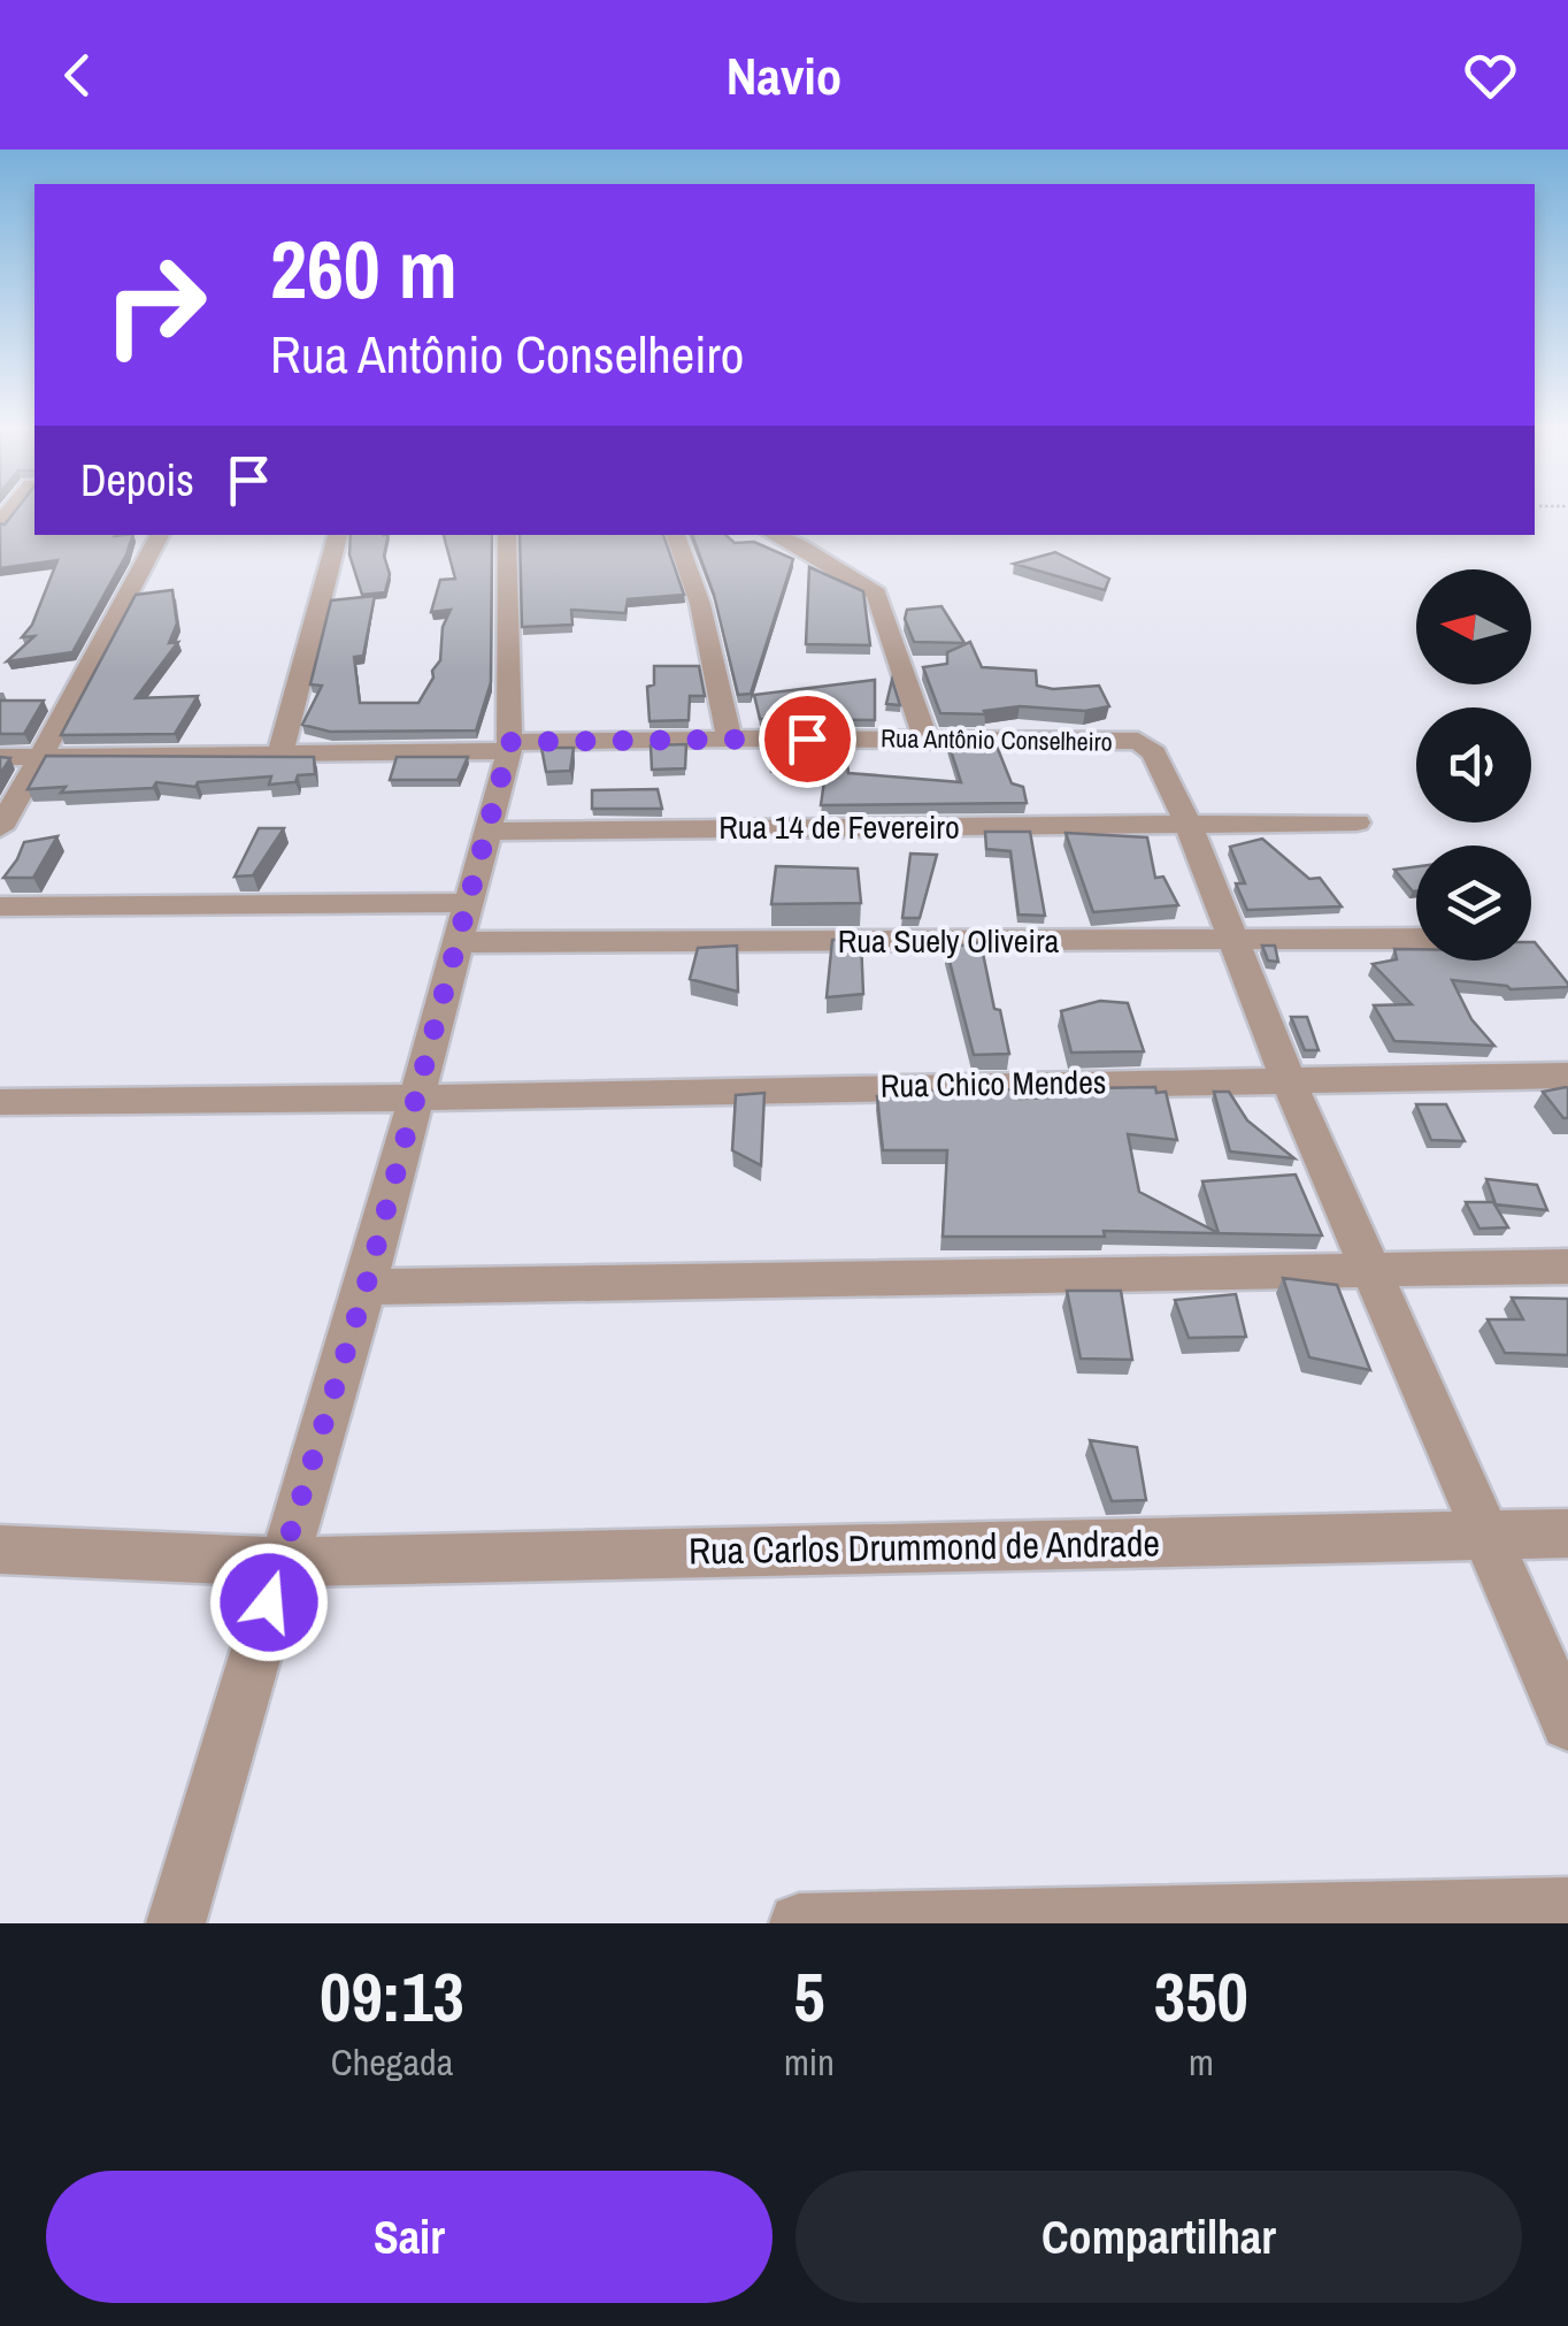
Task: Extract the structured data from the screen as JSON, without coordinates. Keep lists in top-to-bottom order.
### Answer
{
  "streets": {
    "street": [
      "Rua Antônio Conselheiro",
      "Rua 14 de Fevereiro",
      "Rua Suely Oliveira",
      "Rua Chico Mendes",
      "Rua Carlos Drummond de Andrade"
    ]
  },
  "crossings": [
    ["Rua Antônio Conselheiro", "Rua 14 de Fevereiro"]
  ],
  "north": "left",
  "page": {
    "header": "Navio",
    "turn": ["260 m", "Rua Antônio Conselheiro"],
    "then": "Depois",
    "eta": [
      "09:13",
      "Chegada",
      "5",
      "min",
      "350",
      "m"
    ],
    "buttons": ["Sair", "Compartilhar"]
  }
}
